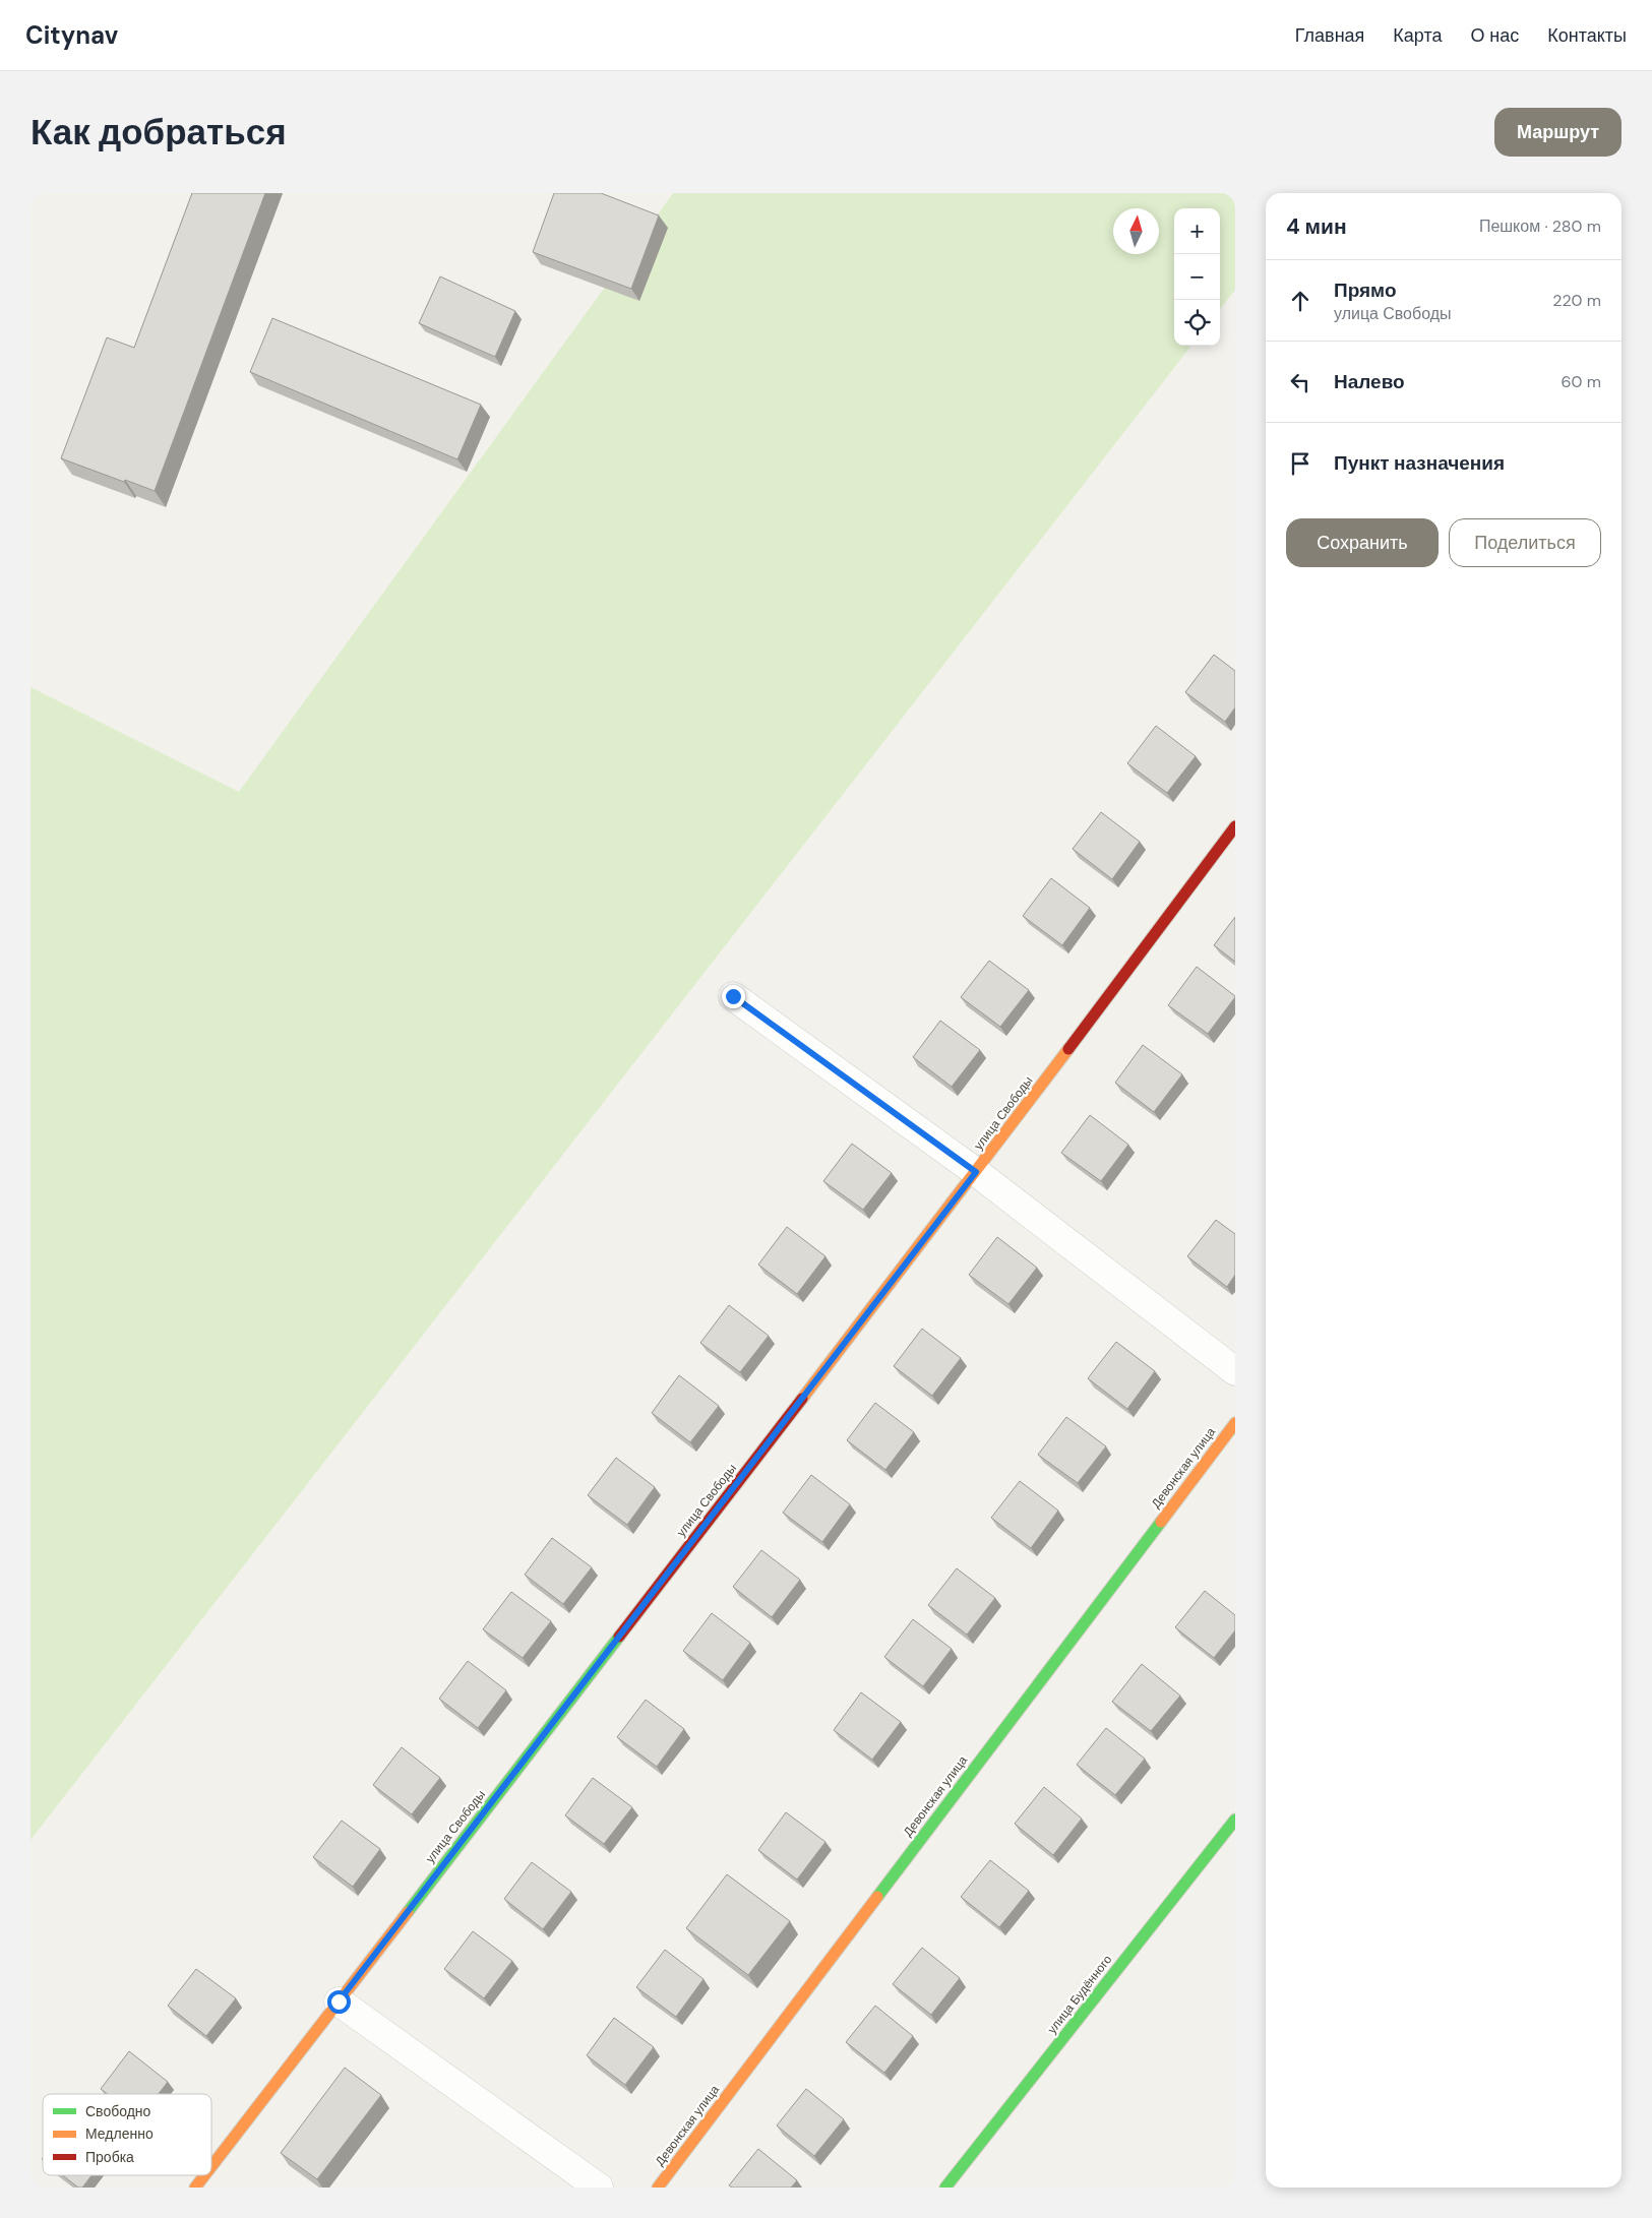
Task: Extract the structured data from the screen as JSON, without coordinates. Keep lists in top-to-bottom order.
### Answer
{
  "streets": {
    "street": ["улица Свободы", "Девонская улица", "улица Будённого"]
  },
  "legend": ["Свободно", "Медленно", "Пробка"],
  "north": "top",
  "page": {
    "header": "Citynav",
    "nav": [
      "Главная",
      "Карта",
      "О нас",
      "Контакты"
    ],
    "buttons": [
      "Маршрут",
      ["Сохранить", "Поделиться"]
    ],
    "title": "Как добраться",
    "heading": ["4 мин", "Пешком · 280 m"],
    "map_buttons": ["+", "−"],
    "list": [
      ["Прямо", "улица Свободы", "220 m"],
      ["Налево", "60 m"],
      "Пункт назначения"
    ]
  }
}
